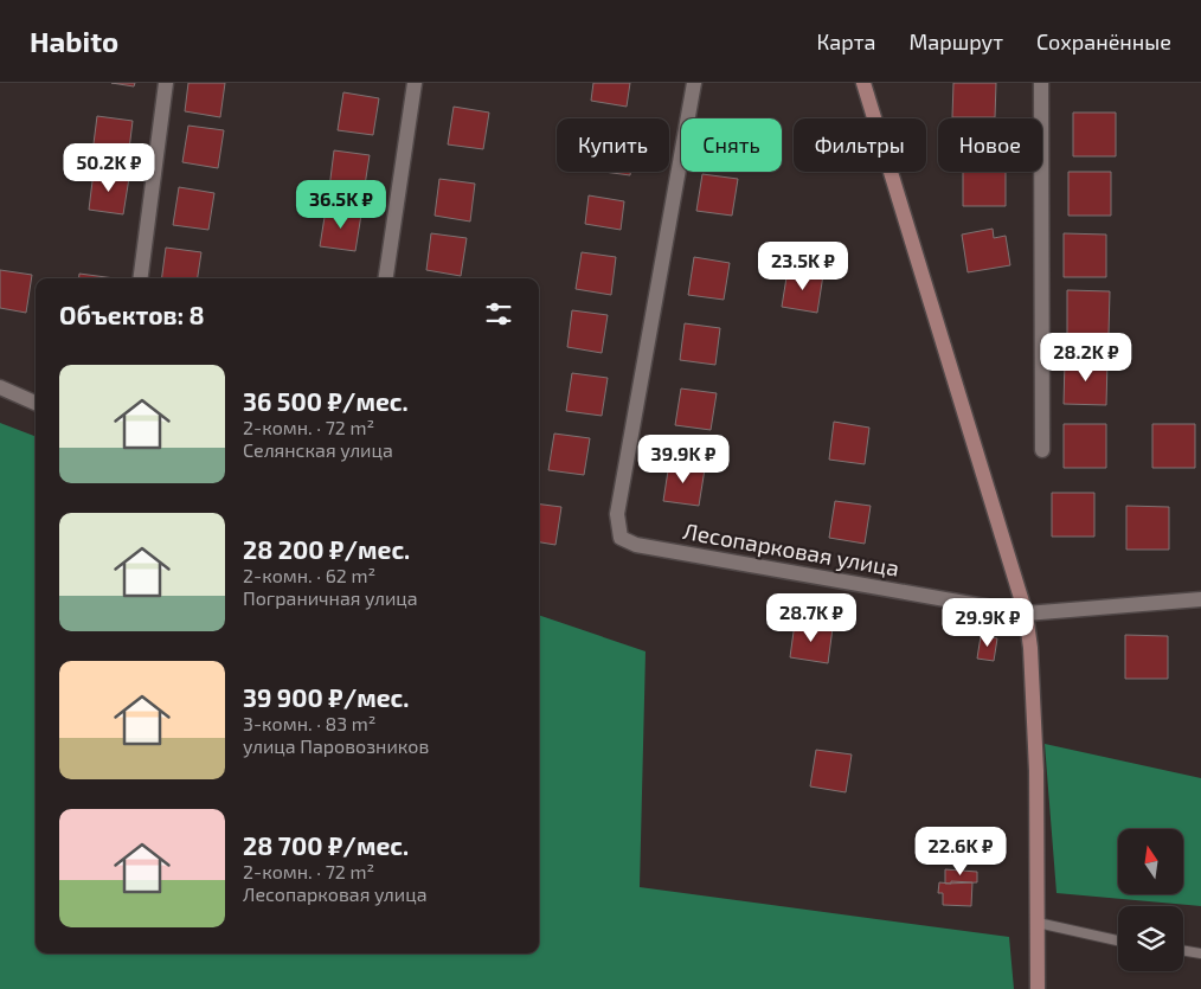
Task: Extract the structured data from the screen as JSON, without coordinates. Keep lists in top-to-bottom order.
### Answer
{
  "streets": {
    "street": ["Лесопарковая улица"]
  },
  "north": "top",
  "page": {
    "header": "Habito",
    "nav": ["Карта", "Маршрут", "Сохранённые"],
    "chip": [
      "Купить",
      "Снять",
      "Фильтры",
      "Новое"
    ],
    "price": [
      "50.2K ₽",
      "36.5K ₽",
      "23.5K ₽",
      "28.2K ₽",
      "39.9K ₽",
      "28.7K ₽",
      "29.9K ₽",
      "22.6K ₽"
    ],
    "heading": "Объектов: 8",
    "list": [
      {
        "name": "36 500 ₽/мес.",
        "note": "2-комн. · 72 m² · Селянская улица"
      },
      {
        "name": "28 200 ₽/мес.",
        "note": "2-комн. · 62 m² · Пограничная улица"
      },
      {
        "name": "39 900 ₽/мес.",
        "note": "3-комн. · 83 m² · улица Паровозников"
      },
      {
        "name": "28 700 ₽/мес.",
        "note": "2-комн. · 72 m² · Лесопарковая улица"
      }
    ]
  }
}
